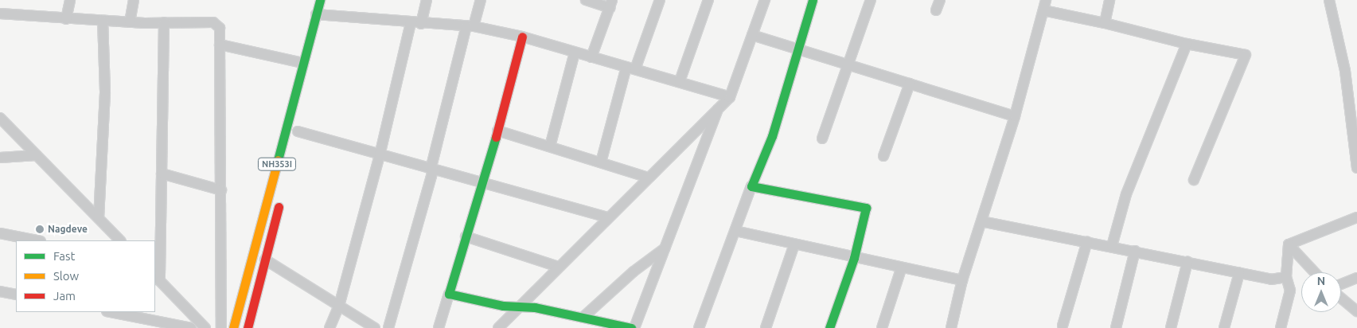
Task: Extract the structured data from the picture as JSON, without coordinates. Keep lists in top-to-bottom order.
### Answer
{
  "streets": {
    "main road": ["NH353I"]
  },
  "places": ["Nagdeve"],
  "legend": ["Fast", "Slow", "Jam"],
  "north": "top"
}
